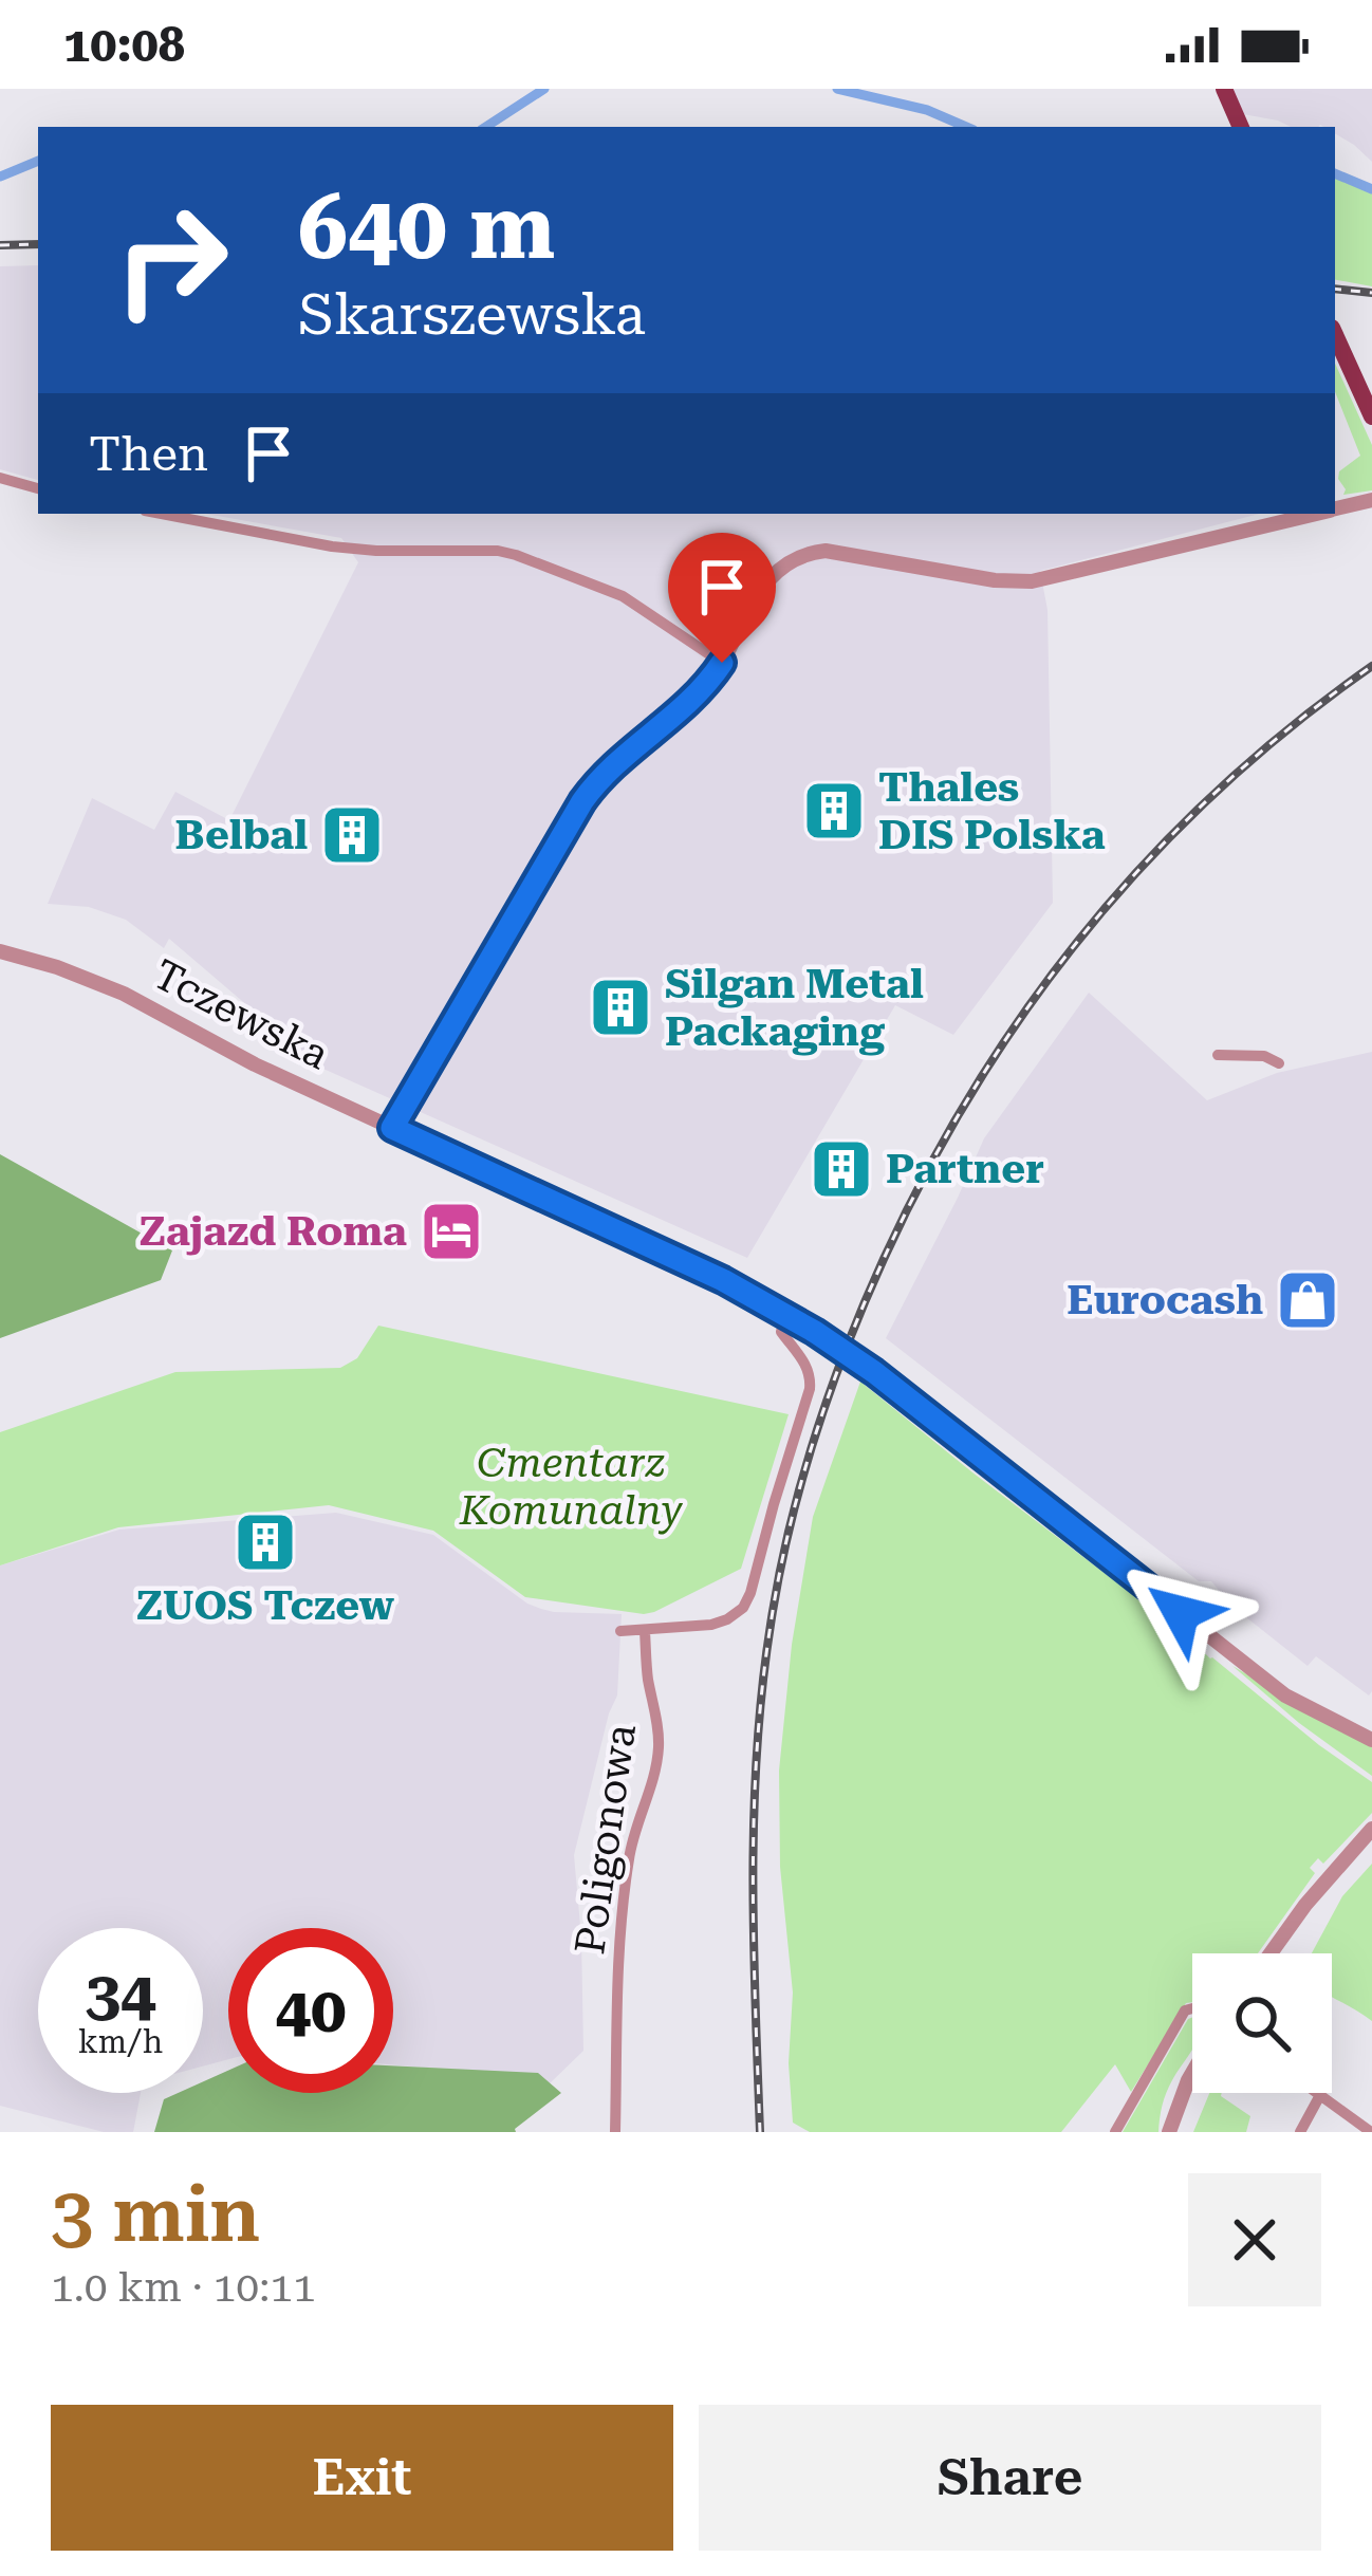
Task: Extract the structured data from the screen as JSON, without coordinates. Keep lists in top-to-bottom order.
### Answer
{
  "streets": {
    "street": ["Tczewska", "Poligonowa"]
  },
  "parks": ["Cmentarz Komunalny"],
  "places": {
    "building": [
      "Thales DIS Polska",
      "Belbal",
      "Silgan Metal Packaging",
      "Partner",
      "ZUOS Tczew"
    ],
    "hotel": ["Zajazd Roma"],
    "shop": ["Eurocash"]
  },
  "page": {
    "status": "10:08",
    "turn": ["640 m", "Skarszewska"],
    "then": "Then",
    "speed": "34 km/h",
    "limit": "40",
    "heading": ["3 min", "1.0 km · 10:11"],
    "buttons": ["Exit", "Share"]
  }
}
